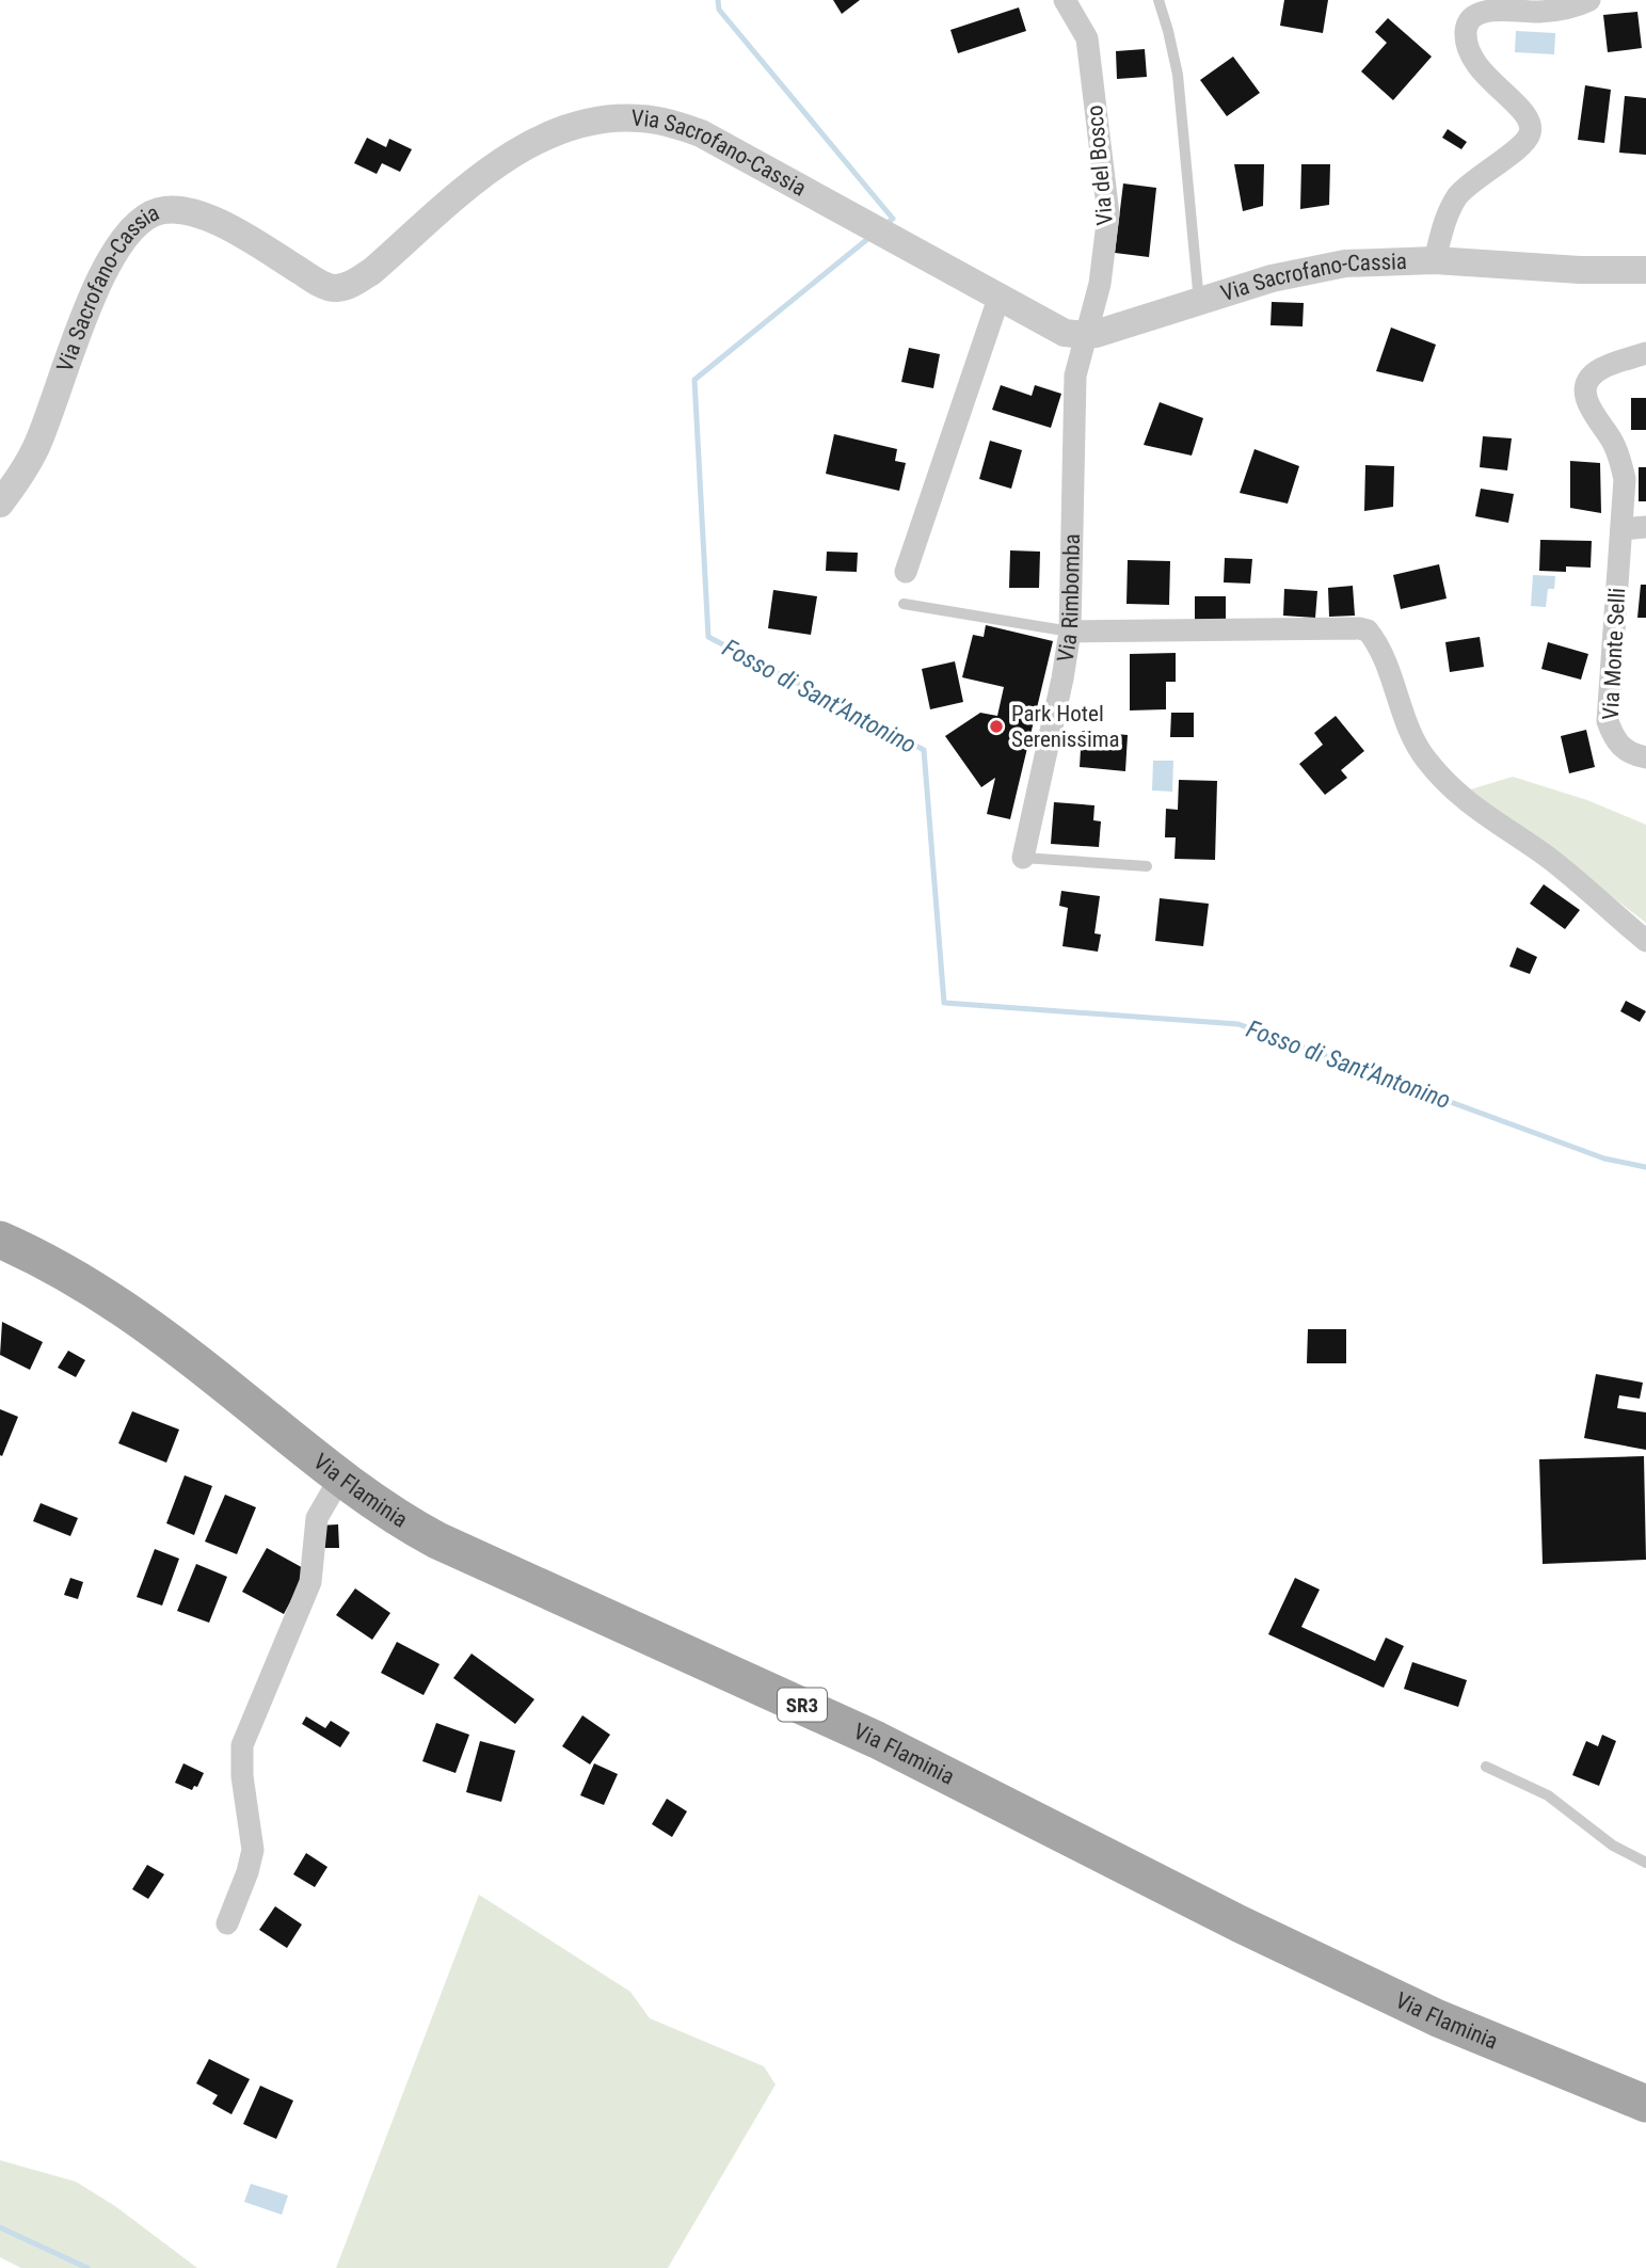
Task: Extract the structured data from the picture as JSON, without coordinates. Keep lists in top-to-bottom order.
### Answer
{
  "streets": {
    "main road": ["Via Flaminia", "SR3"],
    "street": [
      "Via Sacrofano-Cassia",
      "Via del Bosco",
      "Via Rimbomba",
      "Via Monte Selli"
    ]
  },
  "crossings": [
    ["Via Sacrofano-Cassia", "Via del Bosco"],
    ["Via Sacrofano-Cassia", "Via Rimbomba"],
    ["Via del Bosco", "Via Rimbomba"]
  ],
  "water": ["Fosso di Sant'Antonino"],
  "places": ["Park Hotel Serenissima"]
}
